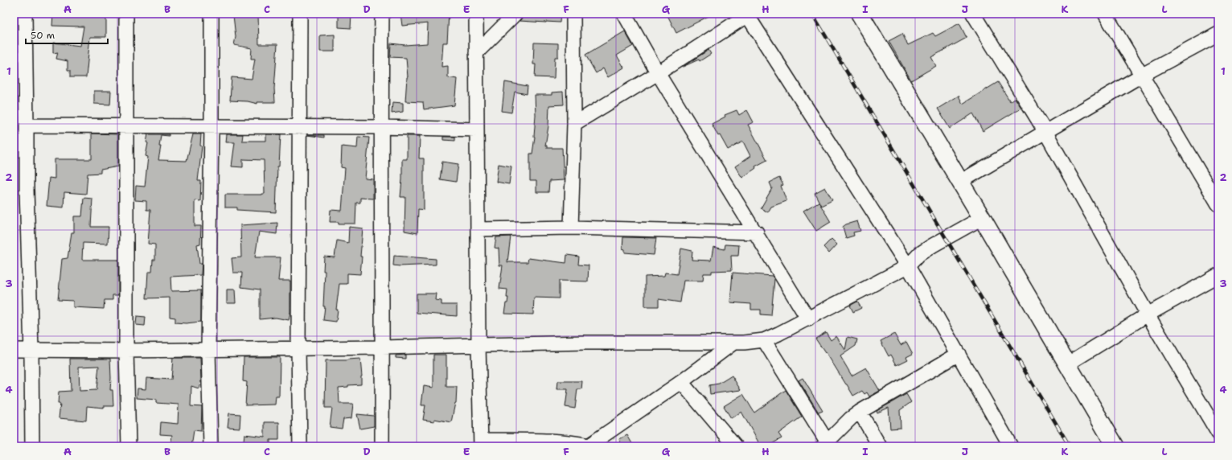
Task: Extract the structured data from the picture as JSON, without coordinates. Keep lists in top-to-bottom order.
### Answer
{
  "scale_bar": "50 m",
  "grid": {
    "columns": [
      "A",
      "B",
      "C",
      "D",
      "E",
      "F",
      "G",
      "H",
      "I",
      "J",
      "K",
      "L"
    ],
    "rows": [
      "1",
      "2",
      "3",
      "4"
    ]
  }
}
